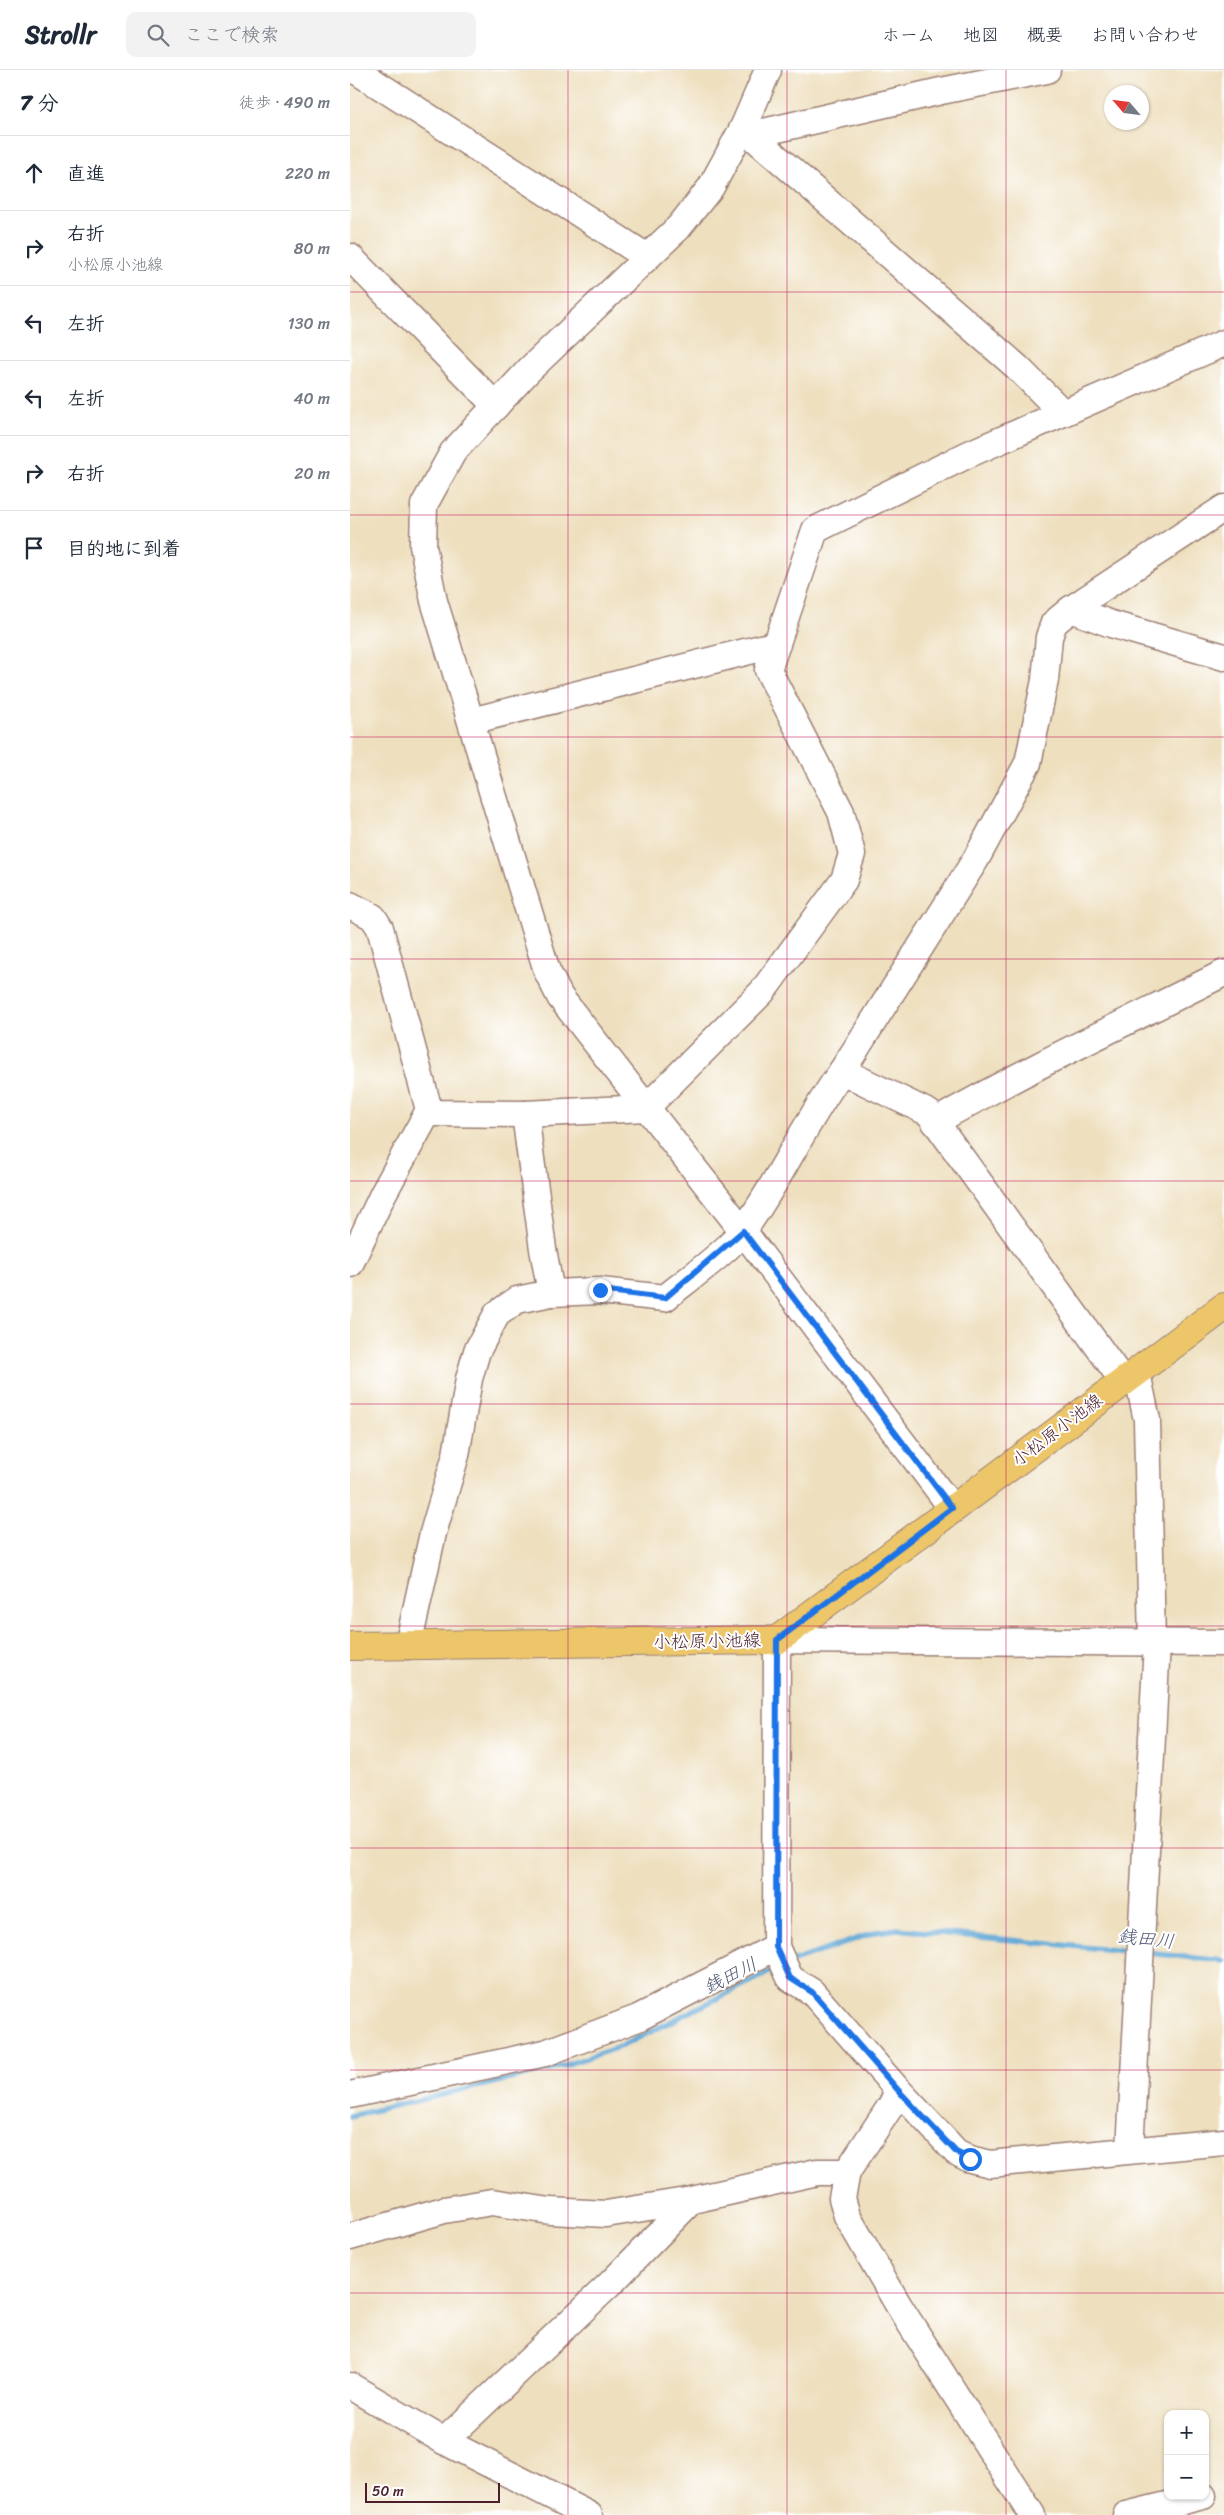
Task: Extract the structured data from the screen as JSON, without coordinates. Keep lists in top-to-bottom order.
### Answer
{
  "streets": {
    "main road": ["小松原小池線"]
  },
  "water": ["銭田川"],
  "scale_bar": "50 m",
  "north": "top left",
  "page": {
    "header": "Strollr",
    "search": "ここで検索",
    "nav": [
      "ホーム",
      "地図",
      "概要",
      "お問い合わせ"
    ],
    "heading": ["7 分", "徒歩 · 490 m"],
    "list": [
      ["直進", "220 m"],
      ["右折", "小松原小池線", "80 m"],
      ["左折", "130 m"],
      ["左折", "40 m"],
      ["右折", "20 m"],
      "目的地に到着"
    ],
    "map_buttons": ["+", "−"],
    "scale": "50 m"
  }
}
